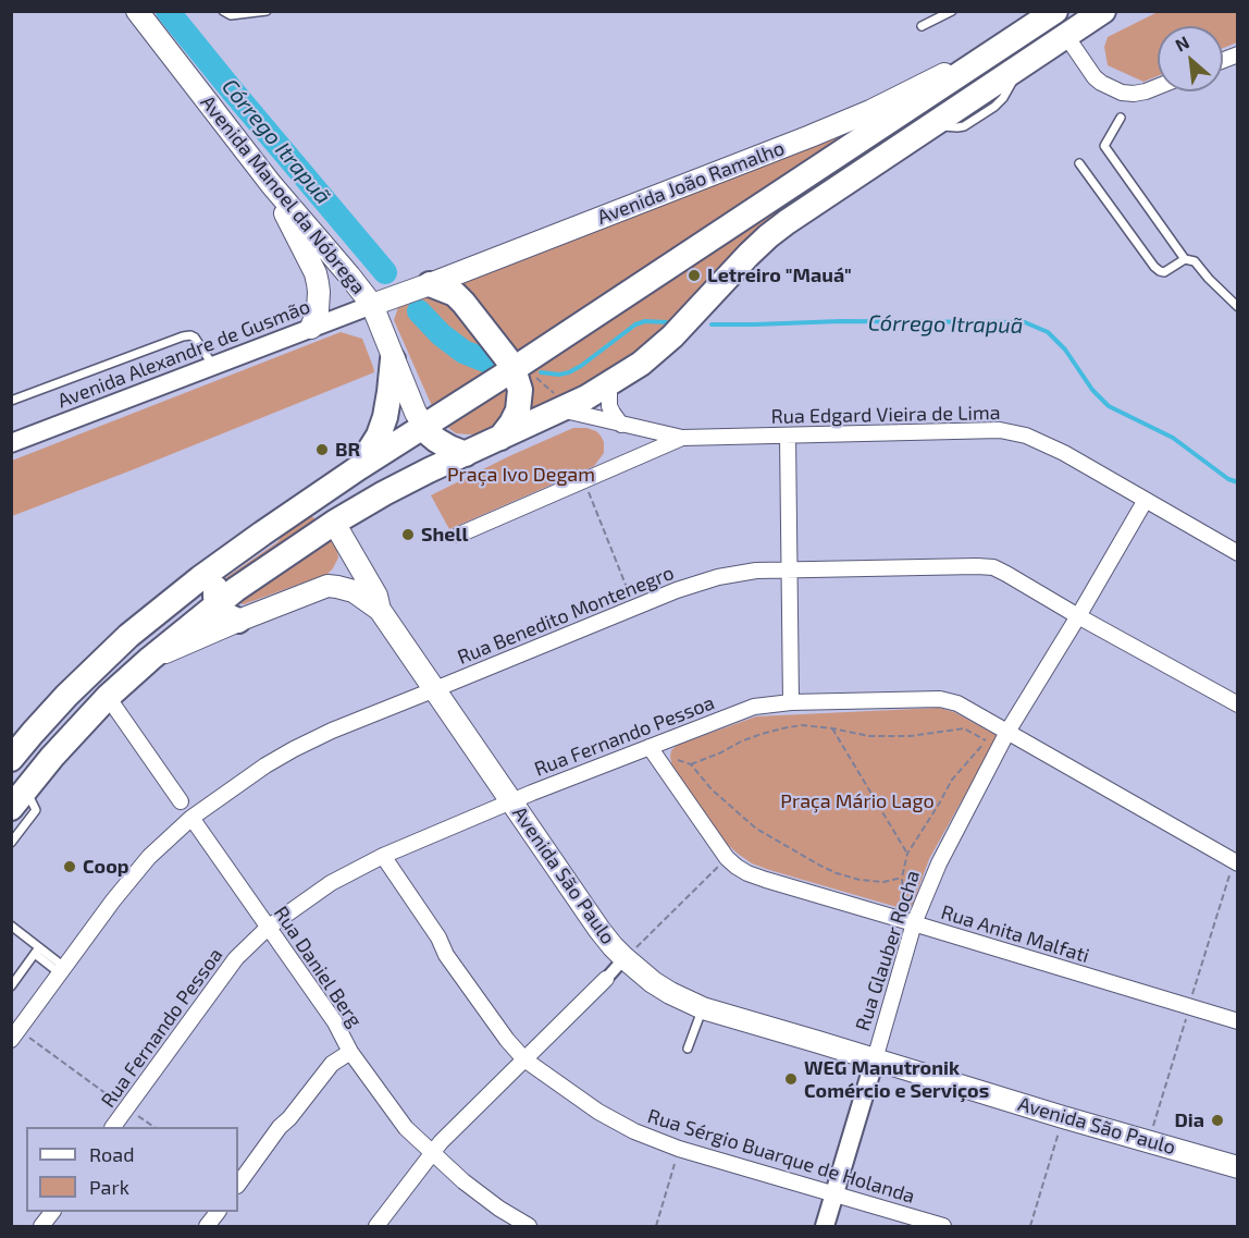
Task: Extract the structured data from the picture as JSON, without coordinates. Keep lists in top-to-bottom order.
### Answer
{
  "streets": {
    "highway": ["Avenida João Ramalho"],
    "main road": ["Avenida Manoel da Nóbrega", "Avenida São Paulo"],
    "street": [
      "Avenida Alexandre de Gusmão",
      "Rua Edgard Vieira de Lima",
      "Rua Benedito Montenegro",
      "Rua Fernando Pessoa",
      "Rua Anita Malfati",
      "Rua Glauber Rocha",
      "Rua Daniel Berg",
      "Rua Sérgio Buarque de Holanda"
    ]
  },
  "crossings": [
    ["Avenida João Ramalho", "Avenida Manoel da Nóbrega"],
    ["Avenida João Ramalho", "Avenida Alexandre de Gusmão"],
    ["Avenida Manoel da Nóbrega", "Avenida Alexandre de Gusmão"],
    ["Rua Edgard Vieira de Lima", "Rua Glauber Rocha"],
    ["Rua Benedito Montenegro", "Avenida São Paulo"],
    ["Rua Benedito Montenegro", "Rua Glauber Rocha"],
    ["Rua Benedito Montenegro", "Rua Daniel Berg"],
    ["Rua Fernando Pessoa", "Avenida São Paulo"],
    ["Rua Fernando Pessoa", "Rua Anita Malfati"],
    ["Rua Fernando Pessoa", "Rua Glauber Rocha"],
    ["Rua Fernando Pessoa", "Rua Daniel Berg"],
    ["Rua Fernando Pessoa", "Rua Sérgio Buarque de Holanda"],
    ["Avenida São Paulo", "Rua Glauber Rocha"],
    ["Rua Anita Malfati", "Rua Glauber Rocha"],
    ["Rua Glauber Rocha", "Rua Sérgio Buarque de Holanda"]
  ],
  "water": ["Córrego Itrapuã"],
  "parks": ["Praça Ivo Degam", "Praça Mário Lago"],
  "places": [
    "Letreiro \"Mauá\"",
    "BR",
    "Shell",
    "Coop",
    "WEG Manutronik Comércio e Serviços",
    "Dia"
  ],
  "legend": ["Road", "Park"],
  "north": "top left"
}
